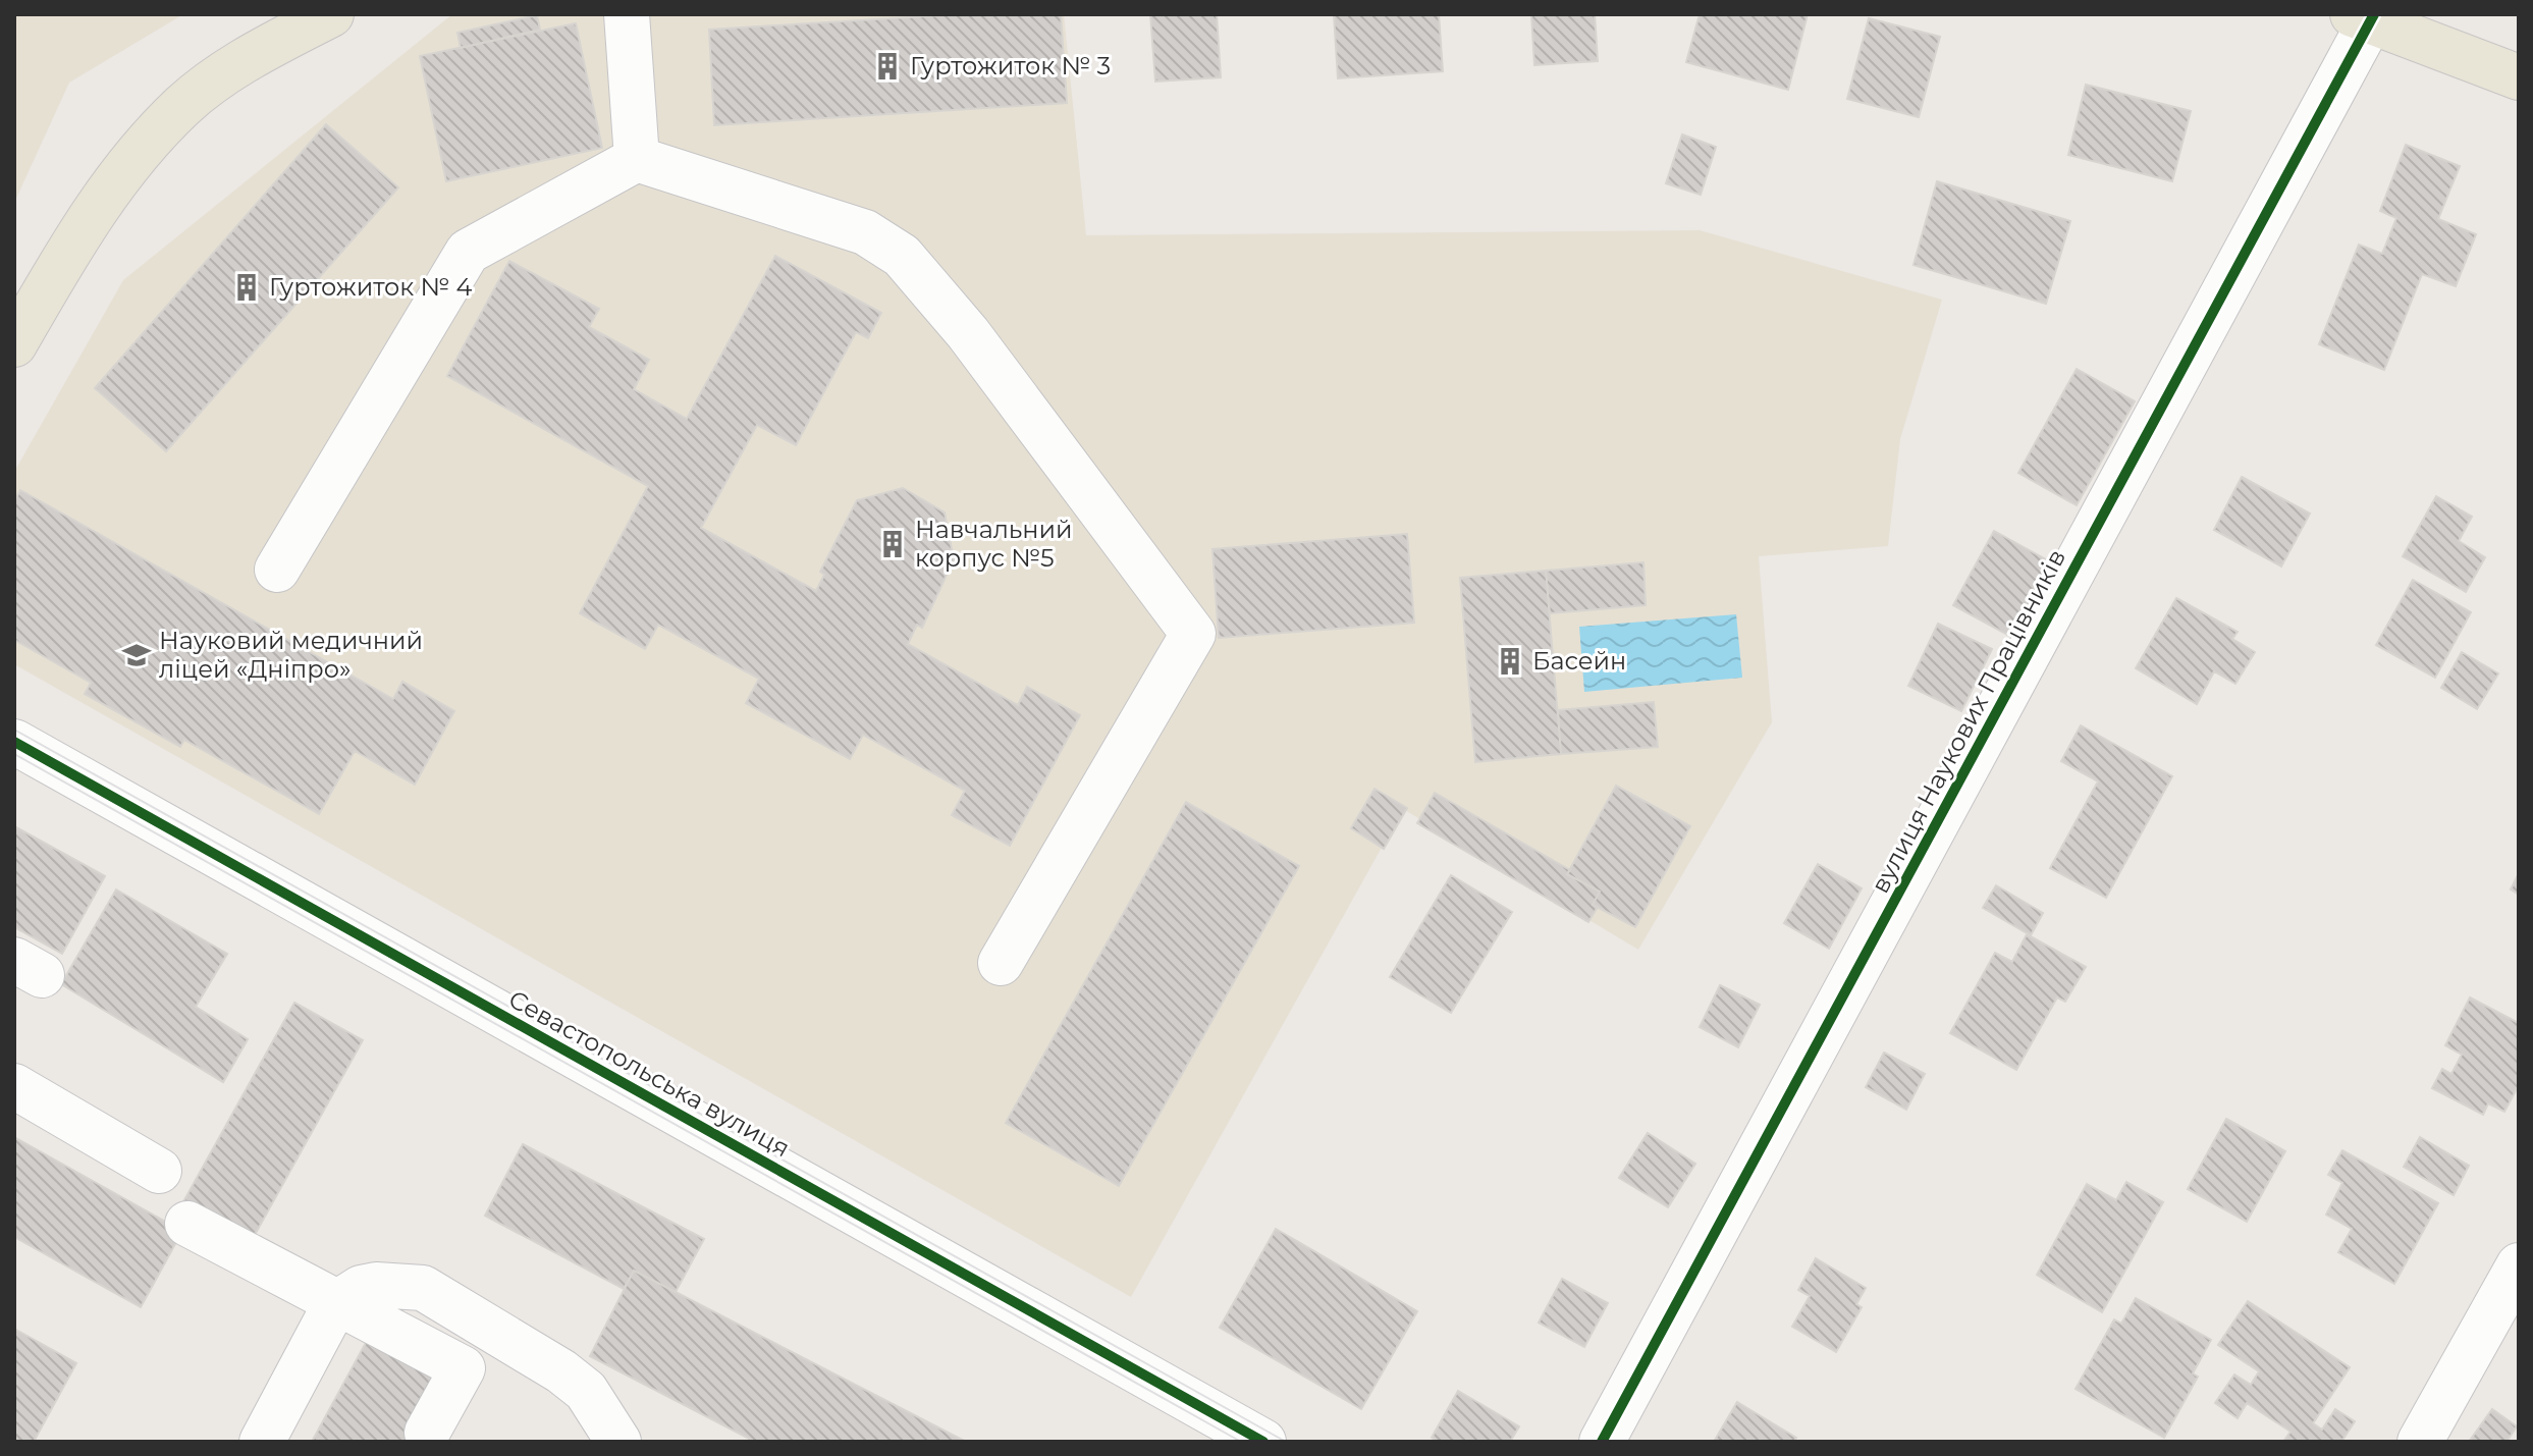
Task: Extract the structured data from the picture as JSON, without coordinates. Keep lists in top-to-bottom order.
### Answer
{
  "streets": {
    "street": ["вулиця Наукових Працівників", "Севастопольська вулиця"]
  },
  "places": {
    "building": [
      "Гуртожиток № 3",
      "Гуртожиток № 4",
      "Навчальний корпус №5",
      "Басейн"
    ],
    "school or university": ["Науковий медичний ліцей «Дніпро»"]
  }
}
